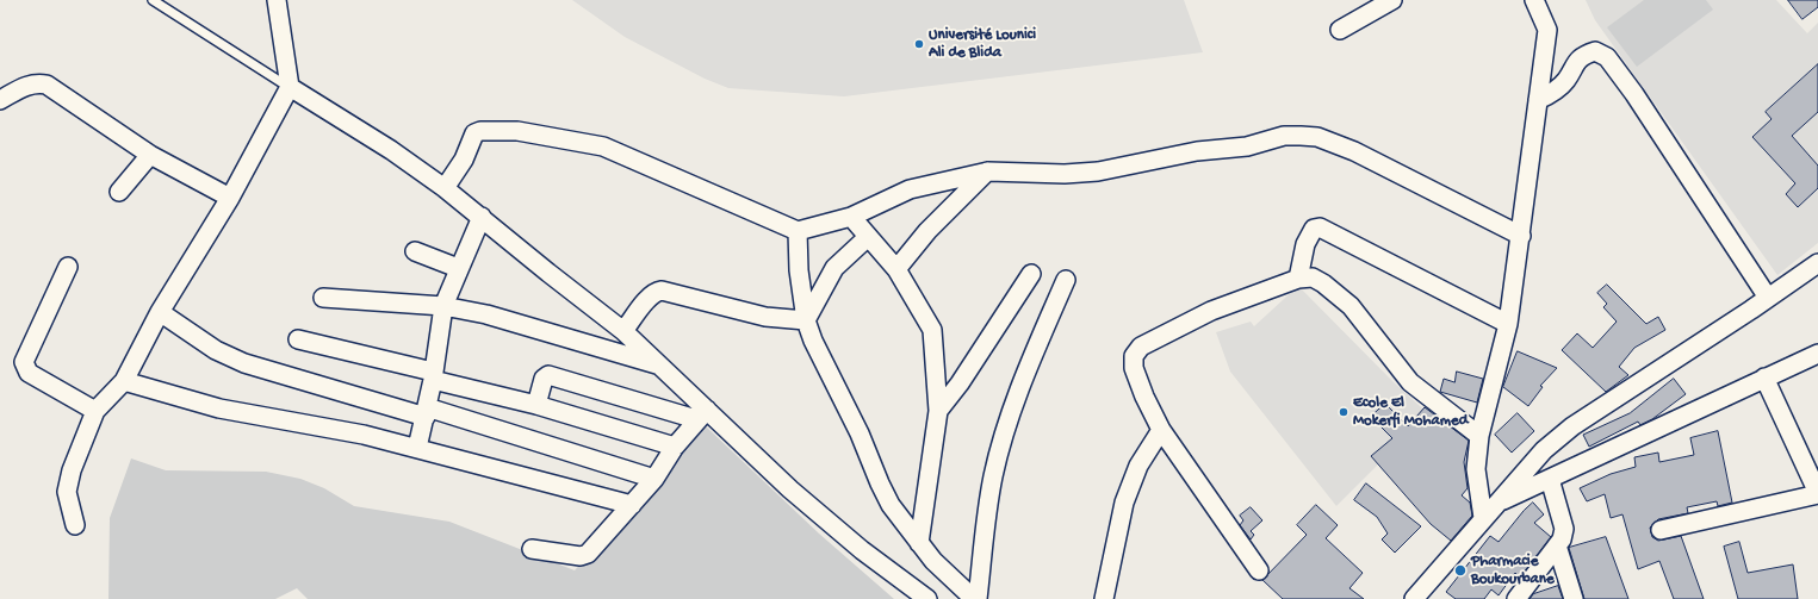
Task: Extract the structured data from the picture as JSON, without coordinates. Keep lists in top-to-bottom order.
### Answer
{
  "places": ["Université Lounici Ali de Blida", "Ecole El Mokerfi Mohamed", "Pharmacie Boukourbane"]
}
